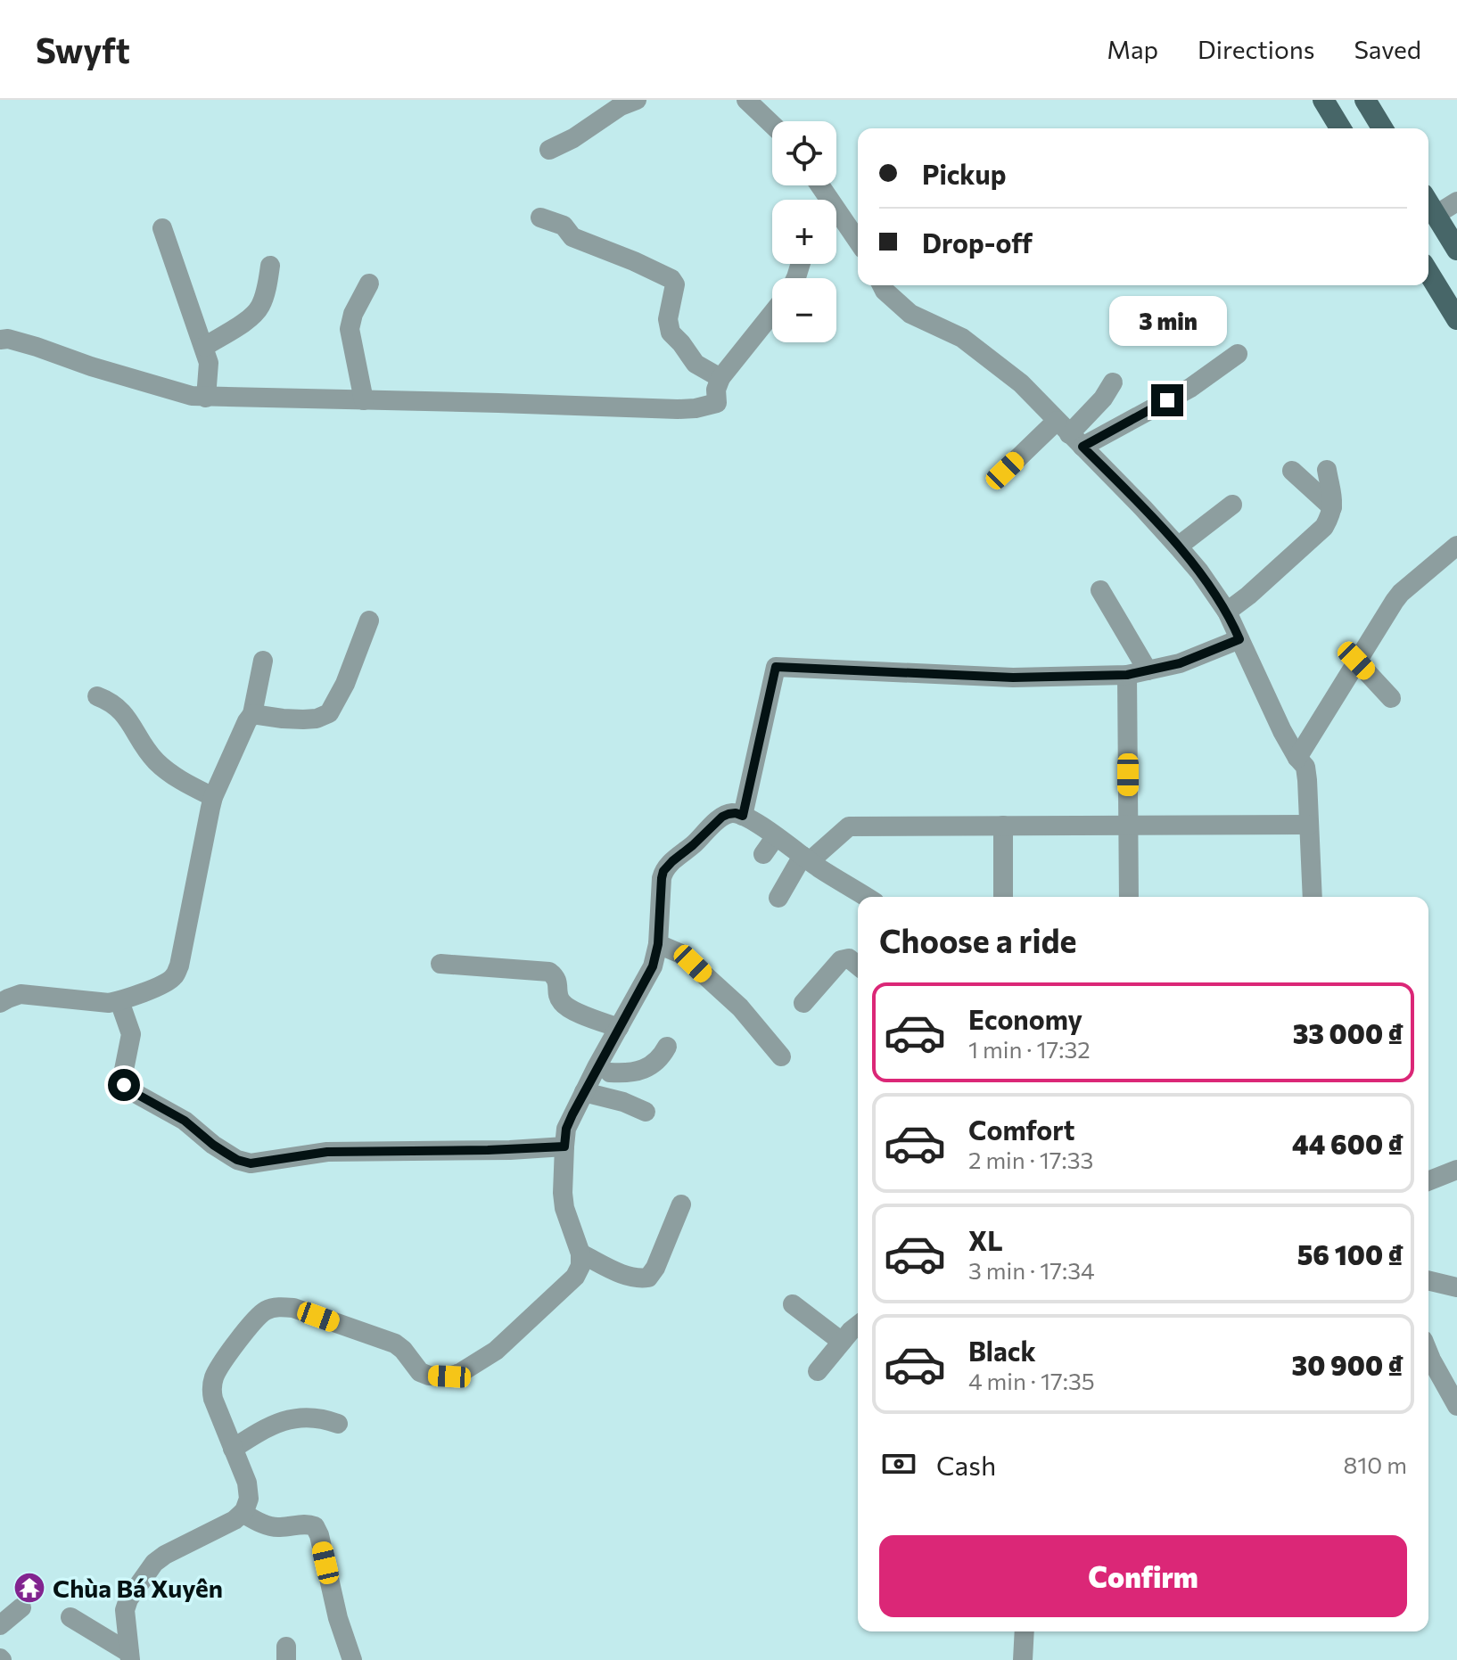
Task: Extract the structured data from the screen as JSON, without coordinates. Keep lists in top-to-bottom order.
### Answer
{
  "places": {
    "temple": ["Chùa Bá Xuyên"]
  },
  "page": {
    "header": "Swyft",
    "nav": ["Map", "Directions", "Saved"],
    "map_buttons": ["+", "−"],
    "banner": ["Pickup", "Drop-off"],
    "bubble": "3 min",
    "heading": "Choose a ride",
    "list": [
      {
        "name": "Economy",
        "note": "1 min · 17:32",
        "value": "33 000 ₫"
      },
      {
        "name": "Comfort",
        "note": "2 min · 17:33",
        "value": "44 600 ₫"
      },
      {
        "name": "XL",
        "note": "3 min · 17:34",
        "value": "56 100 ₫"
      },
      {
        "name": "Black",
        "note": "4 min · 17:35",
        "value": "30 900 ₫"
      }
    ],
    "pay": ["Cash", "810 m"],
    "buttons": "Confirm"
  }
}
